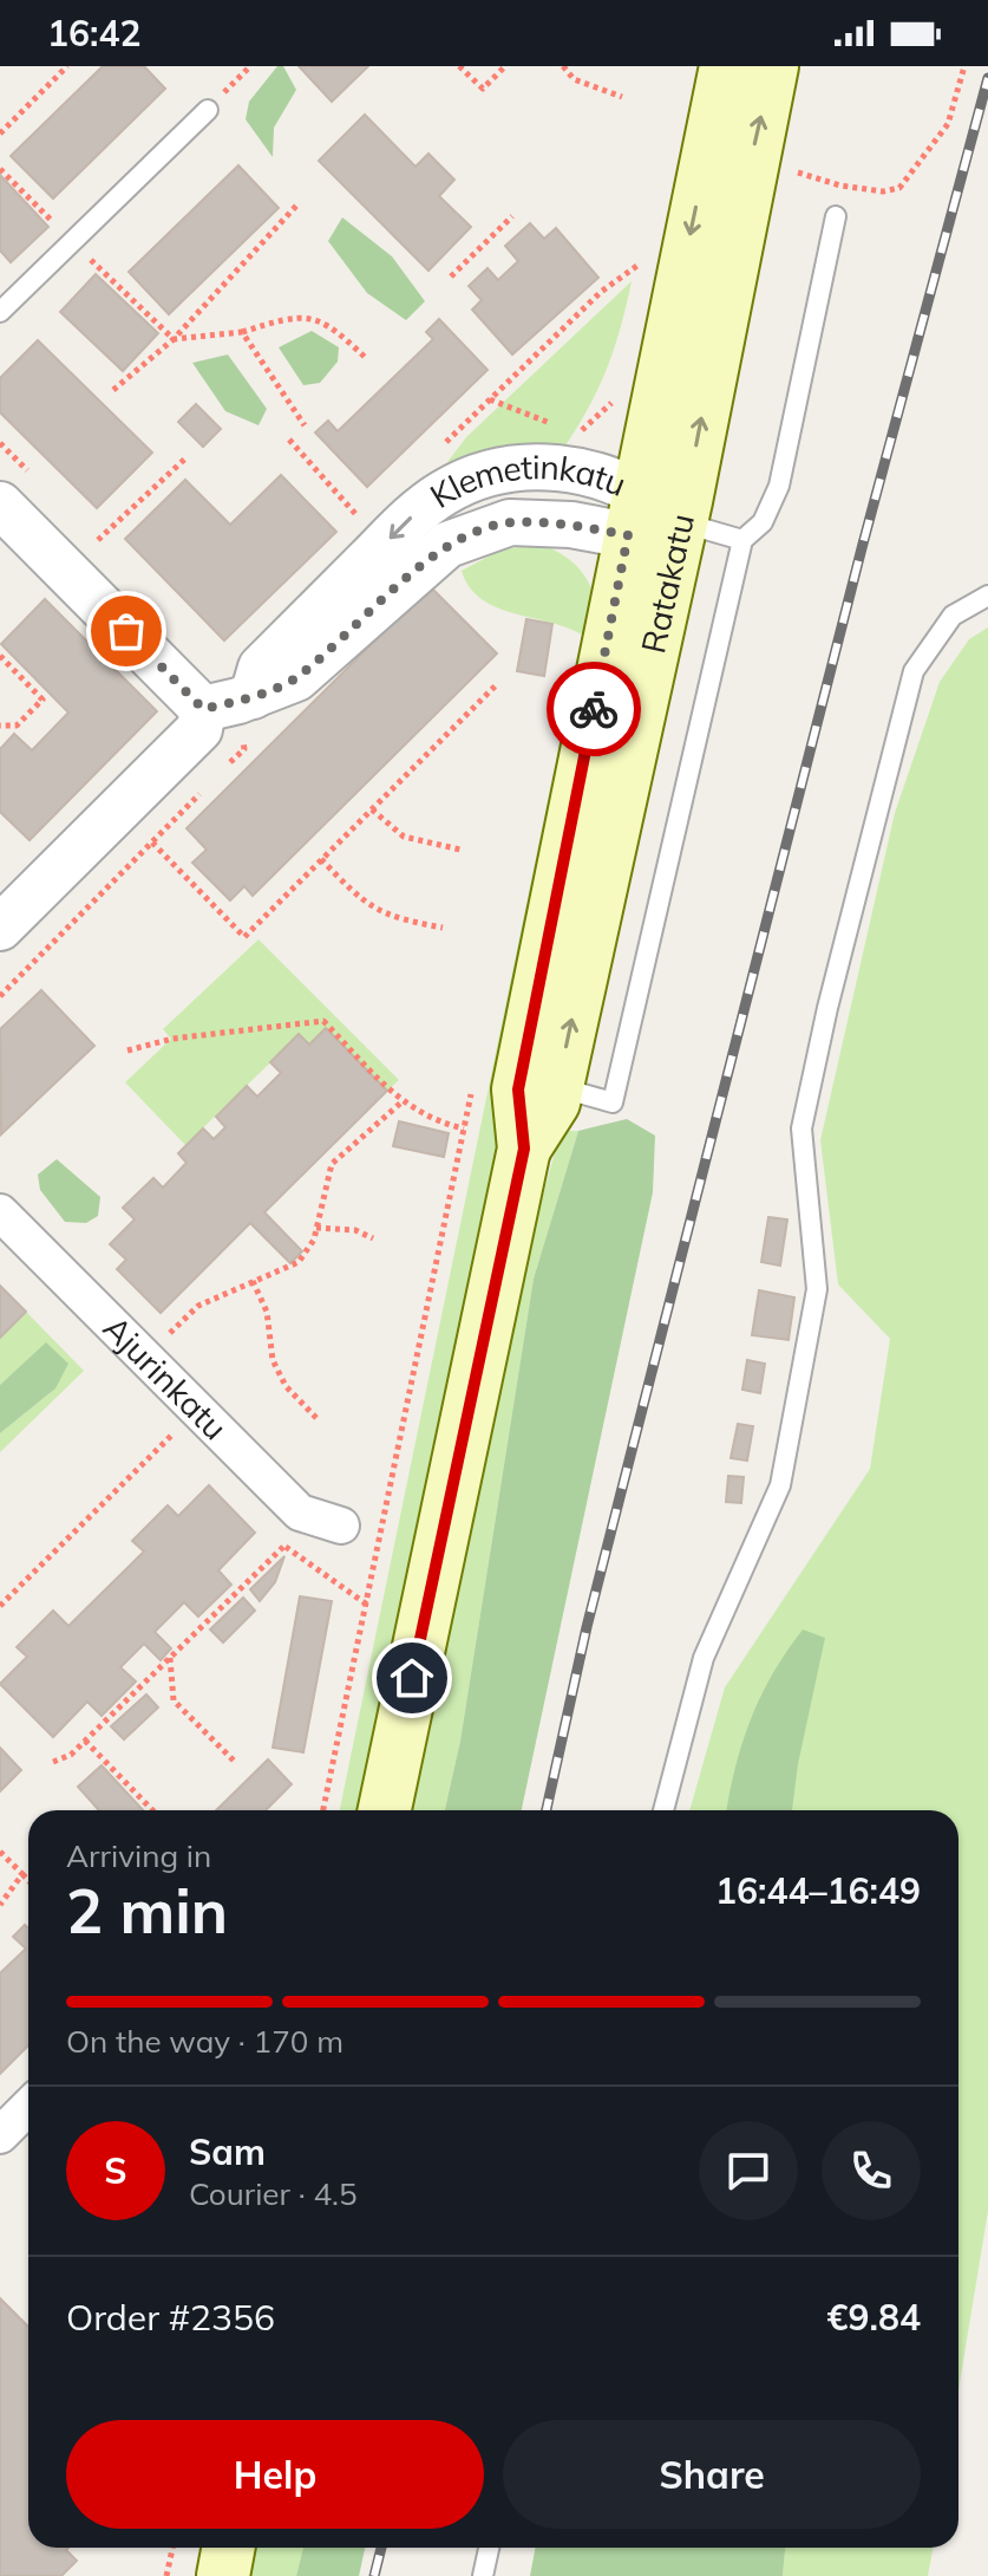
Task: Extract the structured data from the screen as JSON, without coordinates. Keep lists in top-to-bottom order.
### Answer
{
  "streets": {
    "main road": ["Ratakatu"],
    "street": ["Klemetinkatu", "Ajurinkatu"]
  },
  "crossings": [
    ["Klemetinkatu", "Ratakatu"]
  ],
  "page": {
    "status": "16:42",
    "heading": ["2 min", "Arriving in", "16:44–16:49"],
    "panel": [
      "Sam",
      "Courier · 4.5",
      "Order #2356",
      "€9.84"
    ],
    "bar": "On the way · 170 m",
    "round": "S",
    "buttons": ["Help", "Share"]
  }
}
